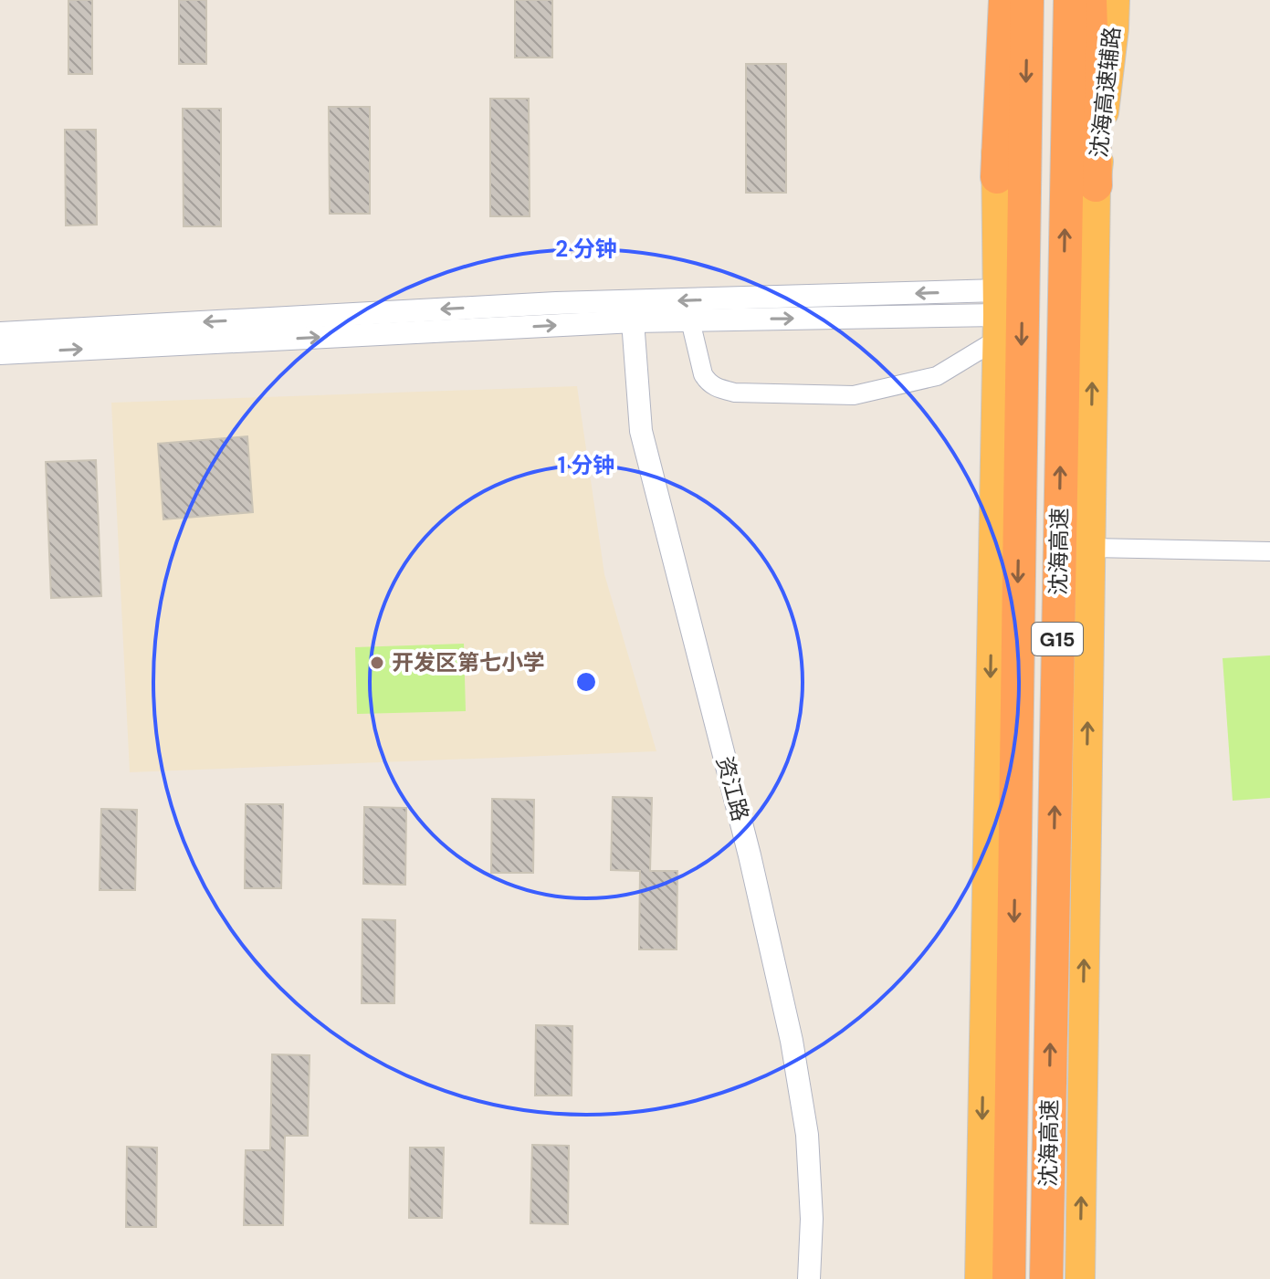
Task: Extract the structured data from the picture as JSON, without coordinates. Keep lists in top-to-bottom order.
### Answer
{
  "streets": {
    "highway": ["沈海高速辅路", "沈海高速", "G15"],
    "street": ["资江路"]
  },
  "places": ["开发区第七小学"],
  "rings": ["2 分钟", "1 分钟"]
}
